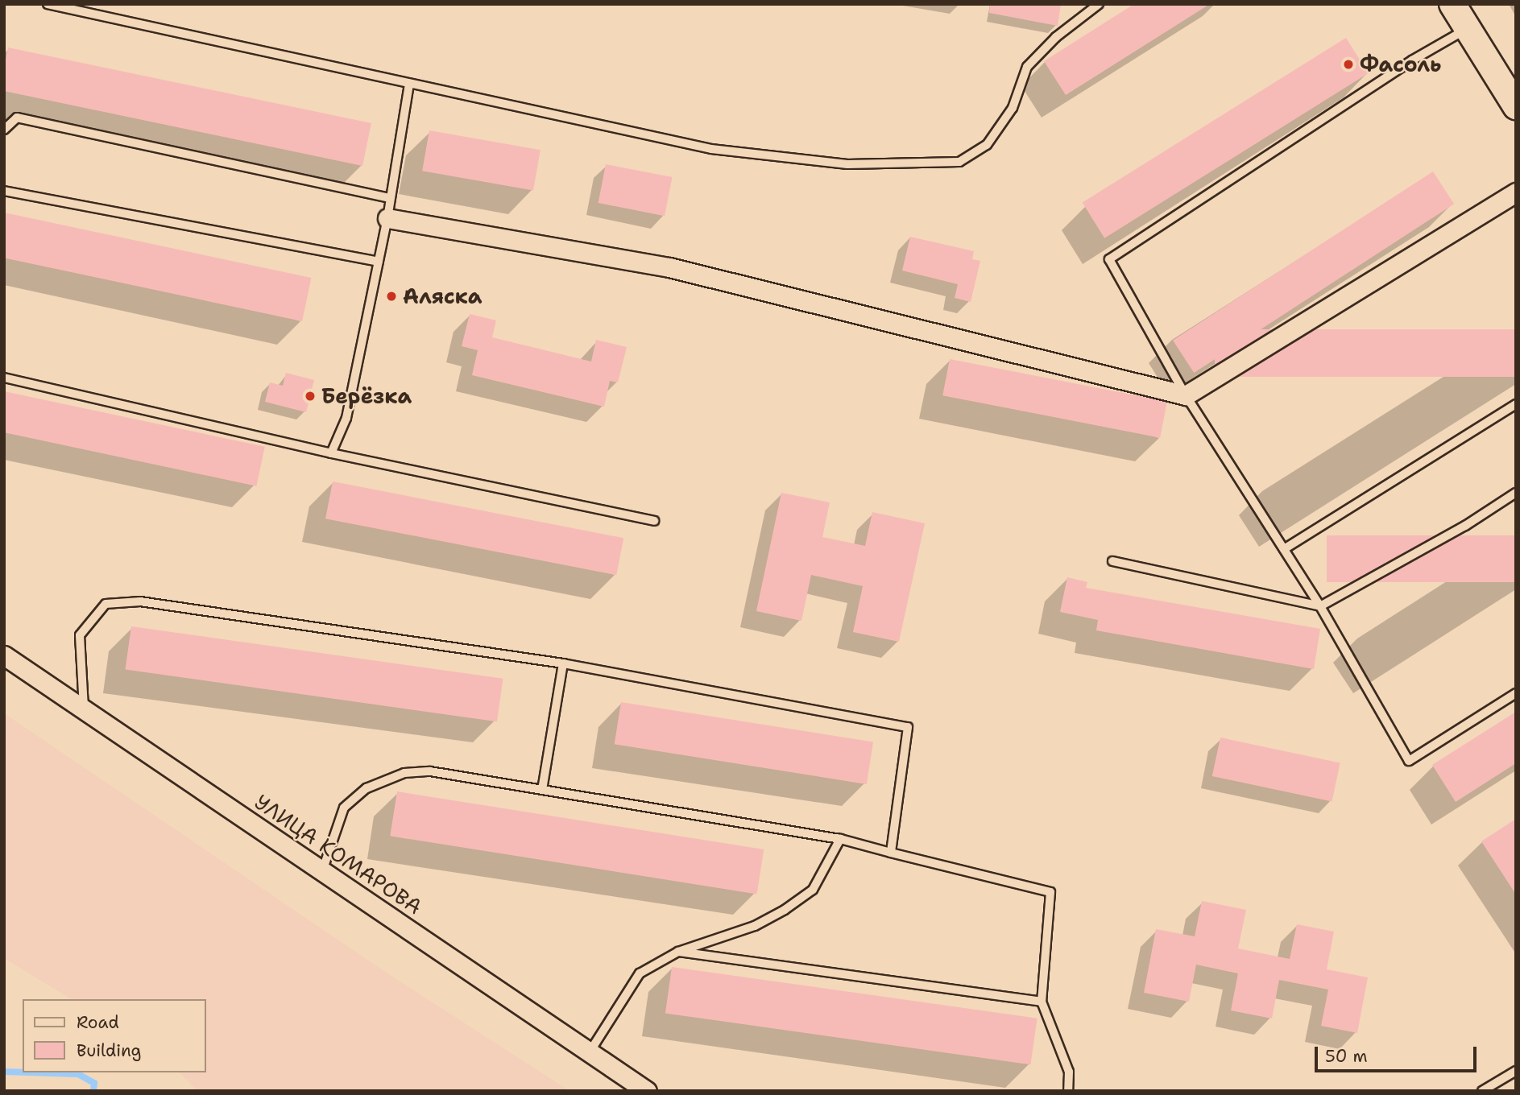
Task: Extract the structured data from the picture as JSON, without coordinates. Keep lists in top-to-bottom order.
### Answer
{
  "streets": {
    "street": ["УЛИЦА КОМАРОВА"]
  },
  "places": ["Фасоль", "Аляска", "Берёзка"],
  "legend": ["Road", "Building"],
  "scale_bar": "50 m"
}
